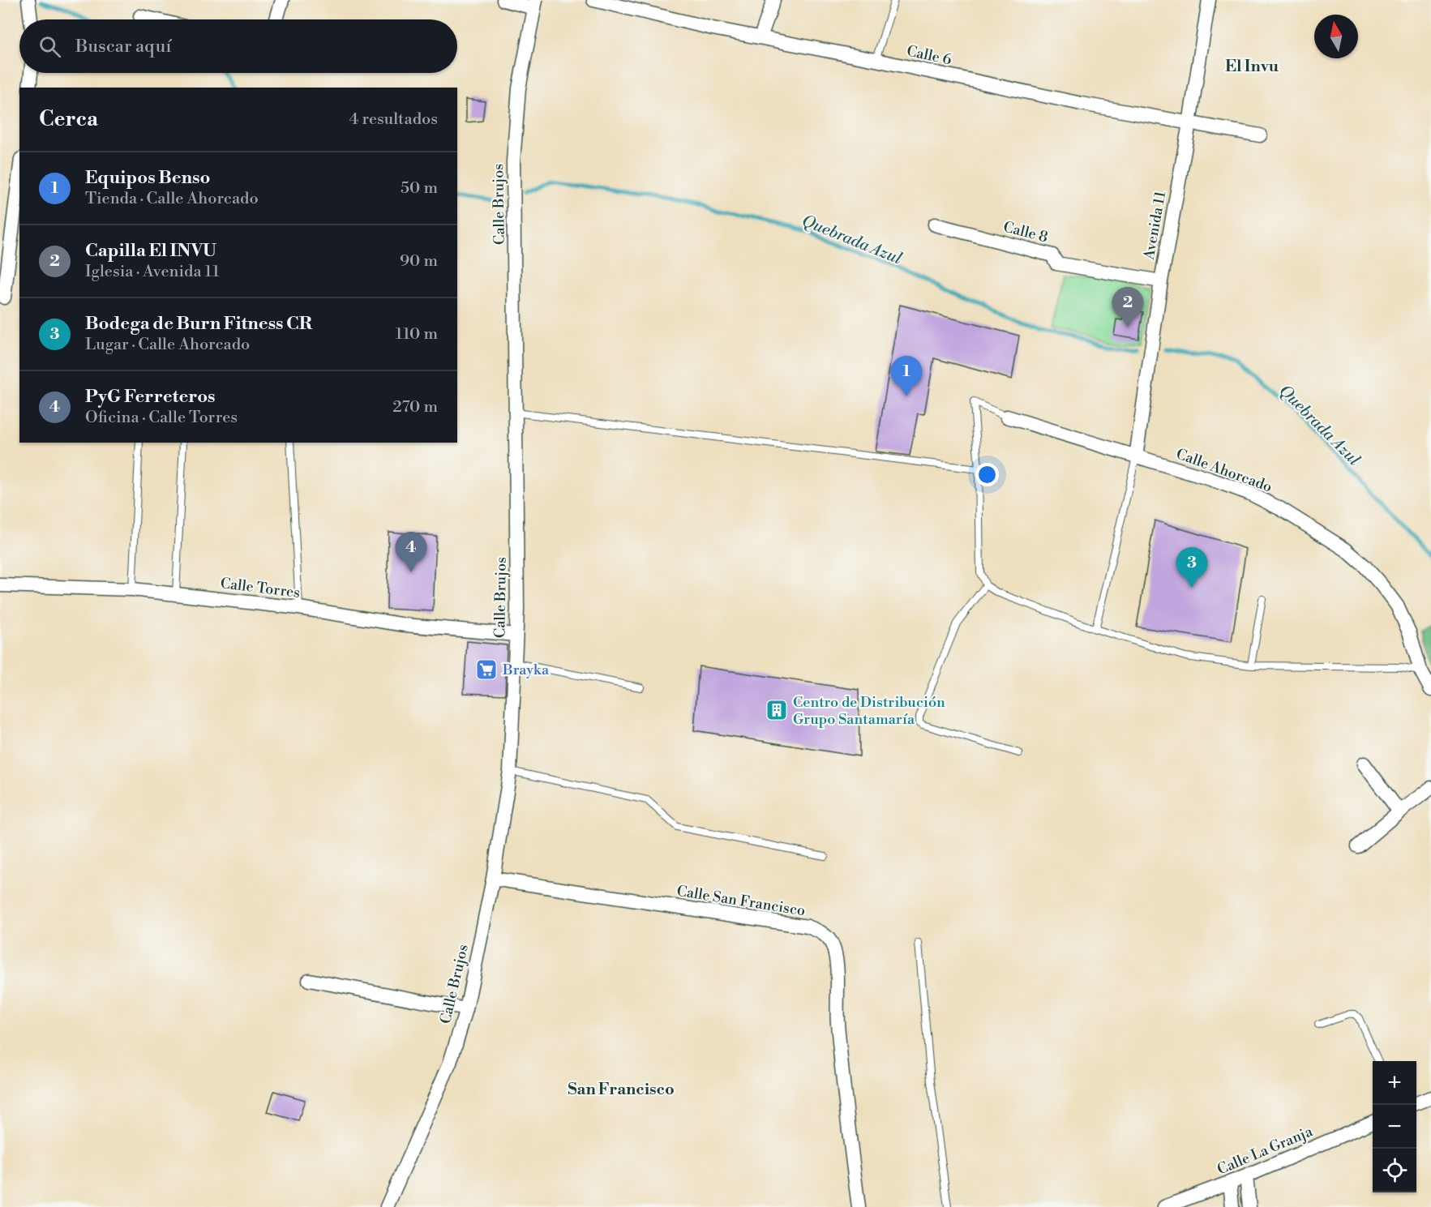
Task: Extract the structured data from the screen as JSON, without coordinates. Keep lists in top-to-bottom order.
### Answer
{
  "streets": {
    "street": [
      "Calle 6",
      "Calle Brujos",
      "Avenida 11",
      "Calle 8",
      "Calle Ahorcado",
      "Calle Torres",
      "Calle San Francisco",
      "Calle La Granja"
    ]
  },
  "crossings": [
    ["Calle 6", "Avenida 11"],
    ["Calle Brujos", "Calle Torres"],
    ["Calle Brujos", "Calle San Francisco"],
    ["Avenida 11", "Calle 8"],
    ["Avenida 11", "Calle Ahorcado"]
  ],
  "districts": ["El Invu", "San Francisco"],
  "water": ["Quebrada Azul"],
  "places": {
    "supermarket": ["Brayka"],
    "building": ["Centro de Distribución Grupo Santamaría"]
  },
  "north": "top",
  "page": {
    "search": "Buscar aquí",
    "heading": ["Cerca", "4 resultados"],
    "list": [
      {
        "mark": "1",
        "name": "Equipos Benso",
        "note": "Tienda · Calle Ahorcado",
        "value": "50 m"
      },
      {
        "mark": "2",
        "name": "Capilla El INVU",
        "note": "Iglesia · Avenida 11",
        "value": "90 m"
      },
      {
        "mark": "3",
        "name": "Bodega de Burn Fitness CR",
        "note": "Lugar · Calle Ahorcado",
        "value": "110 m"
      },
      {
        "mark": "4",
        "name": "PyG Ferreteros",
        "note": "Oficina · Calle Torres",
        "value": "270 m"
      }
    ],
    "pins": [
      "2",
      "1",
      "4",
      "3"
    ],
    "map_buttons": ["+", "−"]
  }
}
